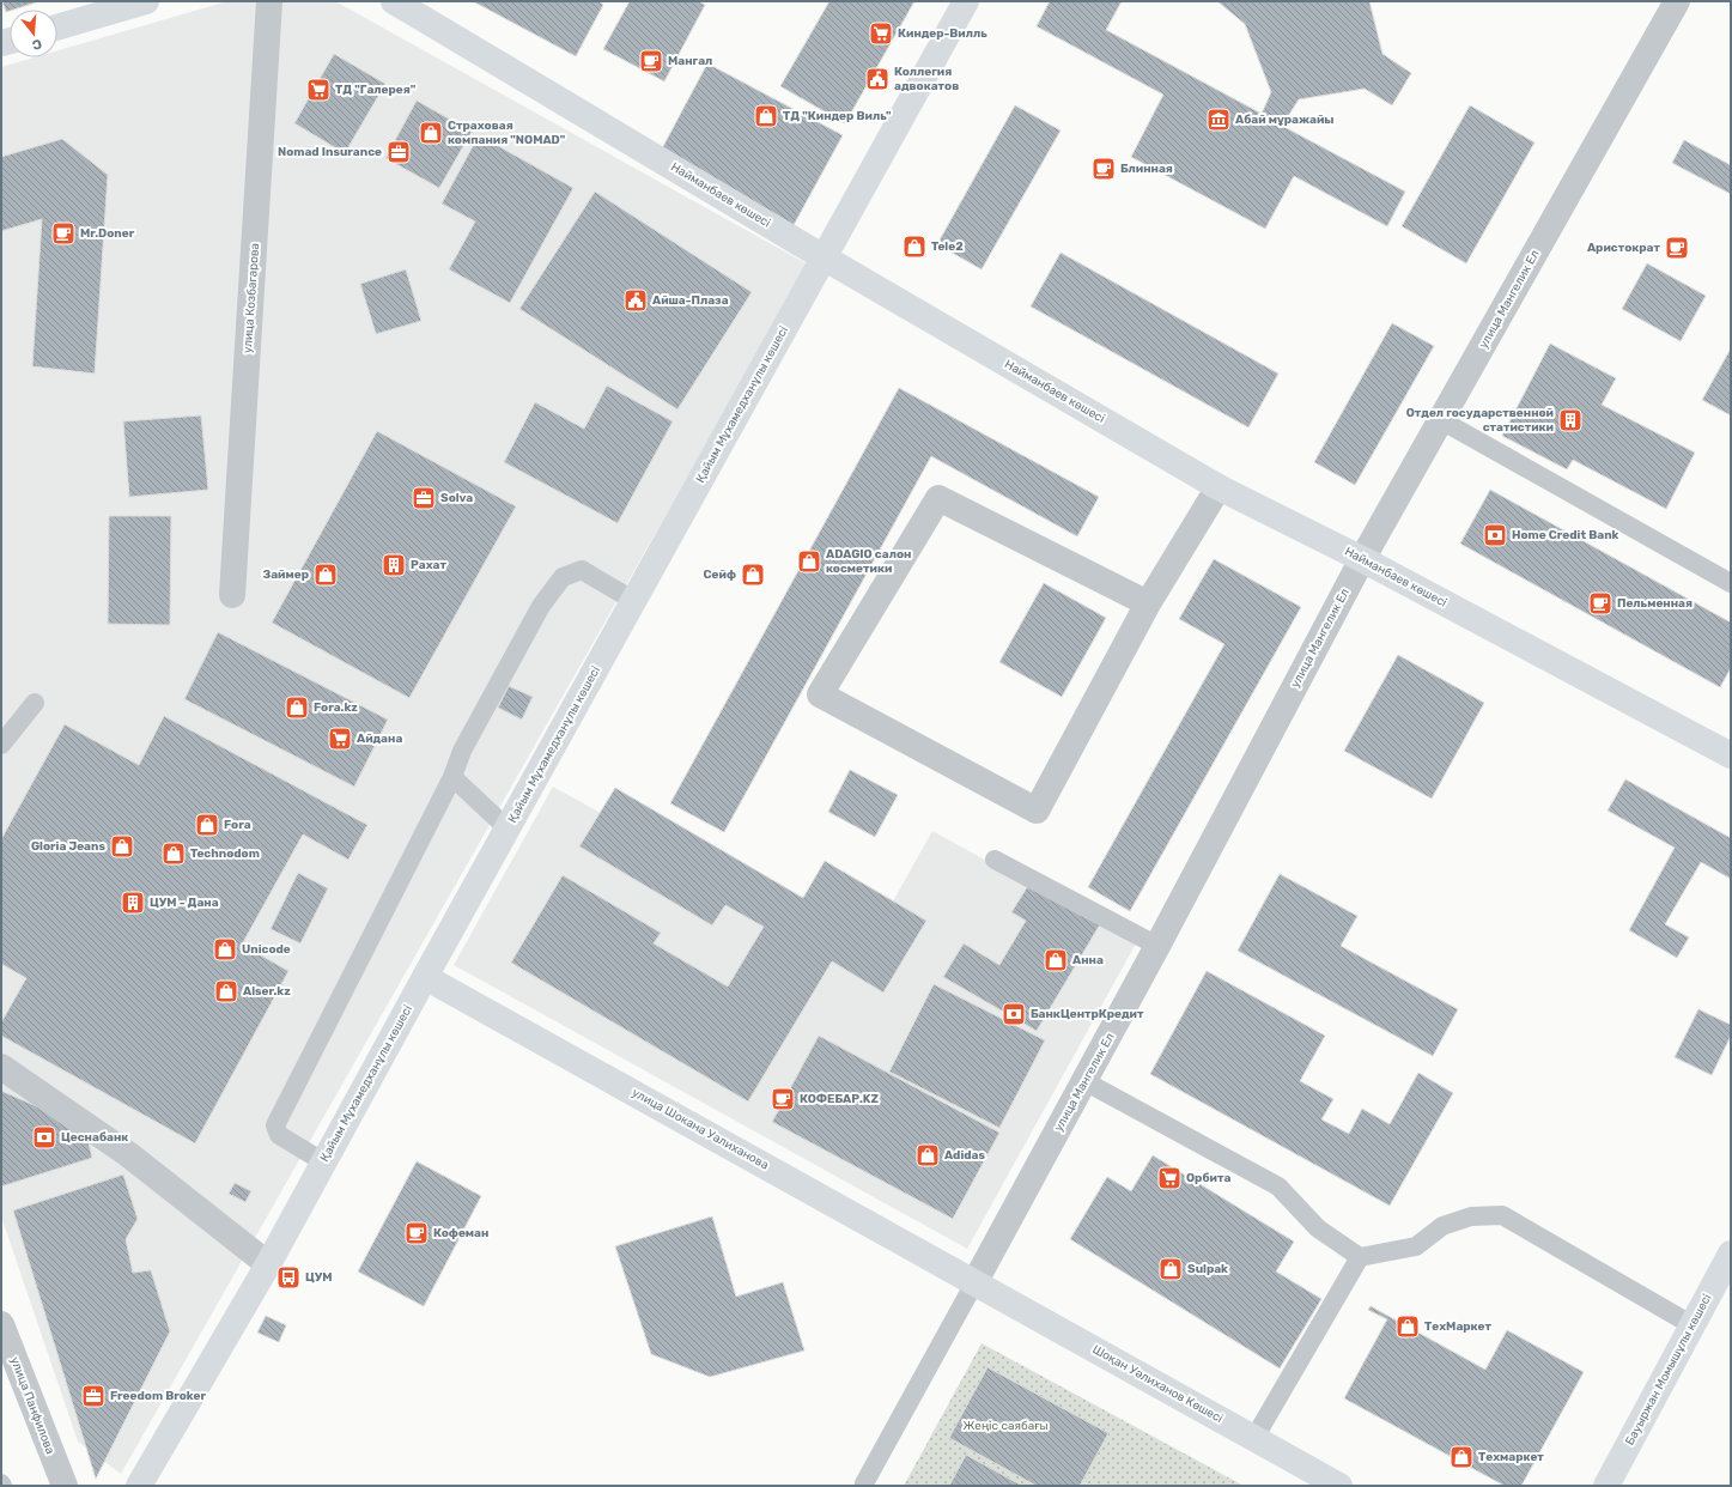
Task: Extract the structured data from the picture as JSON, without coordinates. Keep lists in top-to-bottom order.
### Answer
{
  "streets": {
    "street": [
      "Найманбаев көшесі",
      "улица Козбагарова",
      "улица Мангелик Ел",
      "Қайым Мұхамедханұлы көшесі",
      "улица Шокана Уалиханова",
      "Бауыржан Момышұлы көшесі",
      "Шоқан Уәлиханов Көшесі",
      "улица Панфилова"
    ]
  },
  "crossings": [
    ["Найманбаев көшесі", "улица Мангелик Ел"],
    ["Найманбаев көшесі", "Қайым Мұхамедханұлы көшесі"],
    ["улица Мангелик Ел", "улица Шокана Уалиханова"],
    ["улица Мангелик Ел", "Шоқан Уәлиханов Көшесі"],
    ["Қайым Мұхамедханұлы көшесі", "улица Шокана Уалиханова"],
    ["улица Шокана Уалиханова", "Шоқан Уәлиханов Көшесі"]
  ],
  "parks": ["Жеңіс саябағы"],
  "places": {
    "supermarket": [
      "Киндер-Вилль",
      "ТД \"Галерея\"",
      "Айдана",
      "Орбита"
    ],
    "cafe": [
      "Мангал",
      "Блинная",
      "Mr.Doner",
      "Аристократ",
      "Пельменная",
      "КОФЕБАР.KZ",
      "Кофеман"
    ],
    "public building": ["Коллегия адвокатов", "Айша-Плаза"],
    "shop": [
      "ТД \"Киндер Виль\"",
      "Страховая компания \"NOMAD\"",
      "Tele2",
      "ADAGIO салон косметики",
      "Займер",
      "Сейф",
      "Fora.kz",
      "Fora",
      "Gloria Jeans",
      "Technodom",
      "Unicode",
      "Анна",
      "Alser.kz",
      "Adidas",
      "Sulpak",
      "ТехМаркет",
      "Техмаркет"
    ],
    "museum": ["Абай мұражайы"],
    "office": ["Nomad Insurance", "Solva", "Freedom Broker"],
    "building": ["Отдел государственной статистики", "Рахат", "ЦУМ - Дана"],
    "bank": ["Home Credit Bank", "БанкЦентрКредит", "Цеснабанк"],
    "bus stop": ["ЦУМ"]
  },
  "north": "bottom"
}
